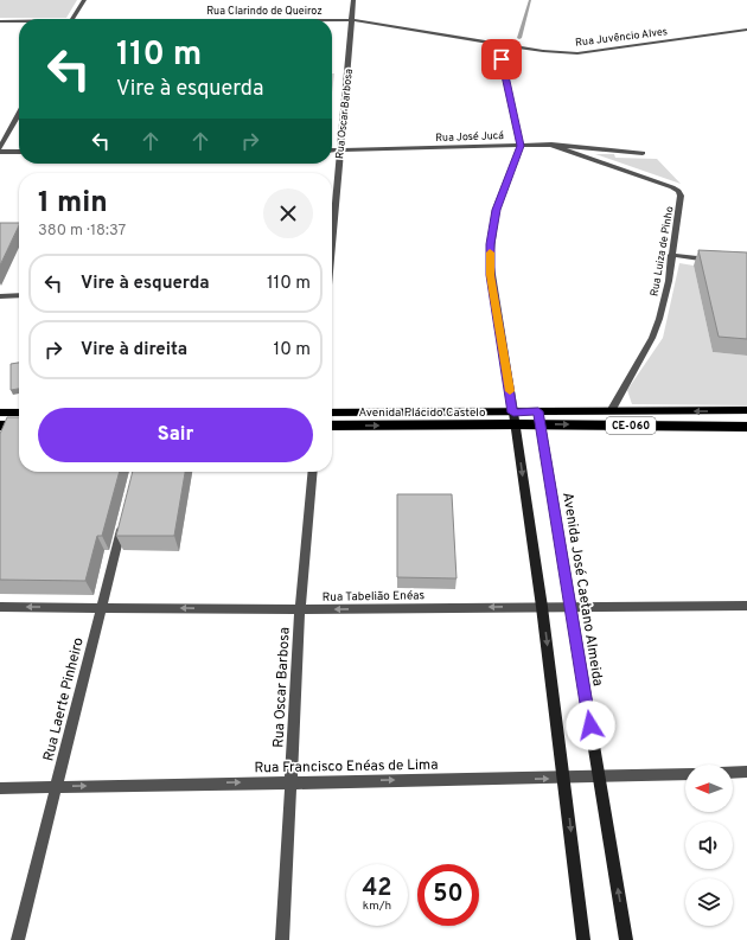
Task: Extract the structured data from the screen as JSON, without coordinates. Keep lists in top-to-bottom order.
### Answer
{
  "streets": {
    "main road": ["Avenida Plácido Castelo", "CE-060", "Avenida José Caetano Almeida"],
    "street": [
      "Rua Clarindo de Queiroz",
      "Rua Juvêncio Alves",
      "Rua Oscar Barbosa",
      "Rua José Jucá",
      "Rua Luiza de Pinho",
      "Rua Tabelião Enéas",
      "Rua Laerte Pinheiro",
      "Rua Francisco Enéas de Lima"
    ]
  },
  "crossings": [
    ["Rua Clarindo de Queiroz", "Rua Juvêncio Alves"],
    ["Rua Clarindo de Queiroz", "Rua Oscar Barbosa"],
    ["Rua Oscar Barbosa", "Rua José Jucá"],
    ["Rua Oscar Barbosa", "Rua Tabelião Enéas"],
    ["Rua Oscar Barbosa", "Rua Francisco Enéas de Lima"],
    ["Rua José Jucá", "Rua Luiza de Pinho"],
    ["Rua Luiza de Pinho", "Avenida Plácido Castelo"],
    ["Avenida Plácido Castelo", "Avenida José Caetano Almeida"],
    ["Avenida José Caetano Almeida", "Rua Tabelião Enéas"],
    ["Avenida José Caetano Almeida", "Rua Francisco Enéas de Lima"],
    ["Rua Tabelião Enéas", "Rua Laerte Pinheiro"],
    ["Rua Laerte Pinheiro", "Rua Francisco Enéas de Lima"]
  ],
  "one_way": ["Rua Tabelião Enéas", "Rua Francisco Enéas de Lima"],
  "north": "left",
  "page": {
    "turn": ["110 m", "Vire à esquerda"],
    "heading": ["1 min", "380 m · 18:37"],
    "list": [
      {
        "name": "Vire à esquerda",
        "value": "110 m"
      },
      {
        "name": "Vire à direita",
        "value": "10 m"
      }
    ],
    "buttons": "Sair",
    "speed": "42 km/h",
    "limit": "50"
  }
}
